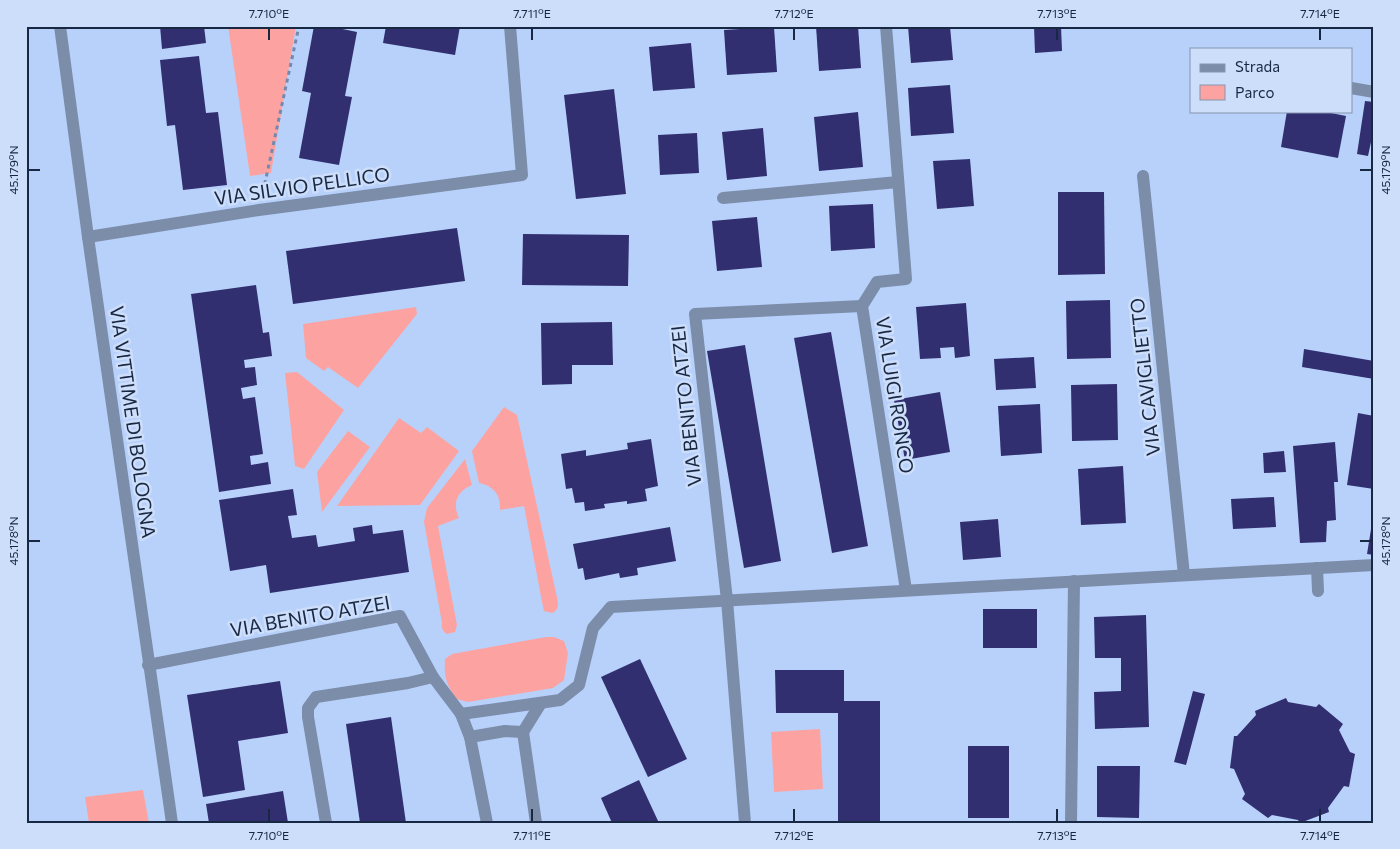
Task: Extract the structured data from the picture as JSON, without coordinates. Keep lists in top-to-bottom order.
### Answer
{
  "streets": {
    "street": [
      "VIA SILVIO PELLICO",
      "VIA CAVIGLIETTO",
      "VIA LUIGI RONCO",
      "VIA BENITO ATZEI",
      "VIA VITTIME DI BOLOGNA"
    ]
  },
  "crossings": [
    ["VIA SILVIO PELLICO", "VIA VITTIME DI BOLOGNA"],
    ["VIA LUIGI RONCO", "VIA BENITO ATZEI"],
    ["VIA BENITO ATZEI", "VIA VITTIME DI BOLOGNA"]
  ],
  "legend": ["Strada", "Parco"],
  "coordinates": [
    "7.710°E",
    "7.711°E",
    "7.712°E",
    "7.713°E",
    "7.714°E",
    "45.179°N",
    "45.178°N"
  ]
}
